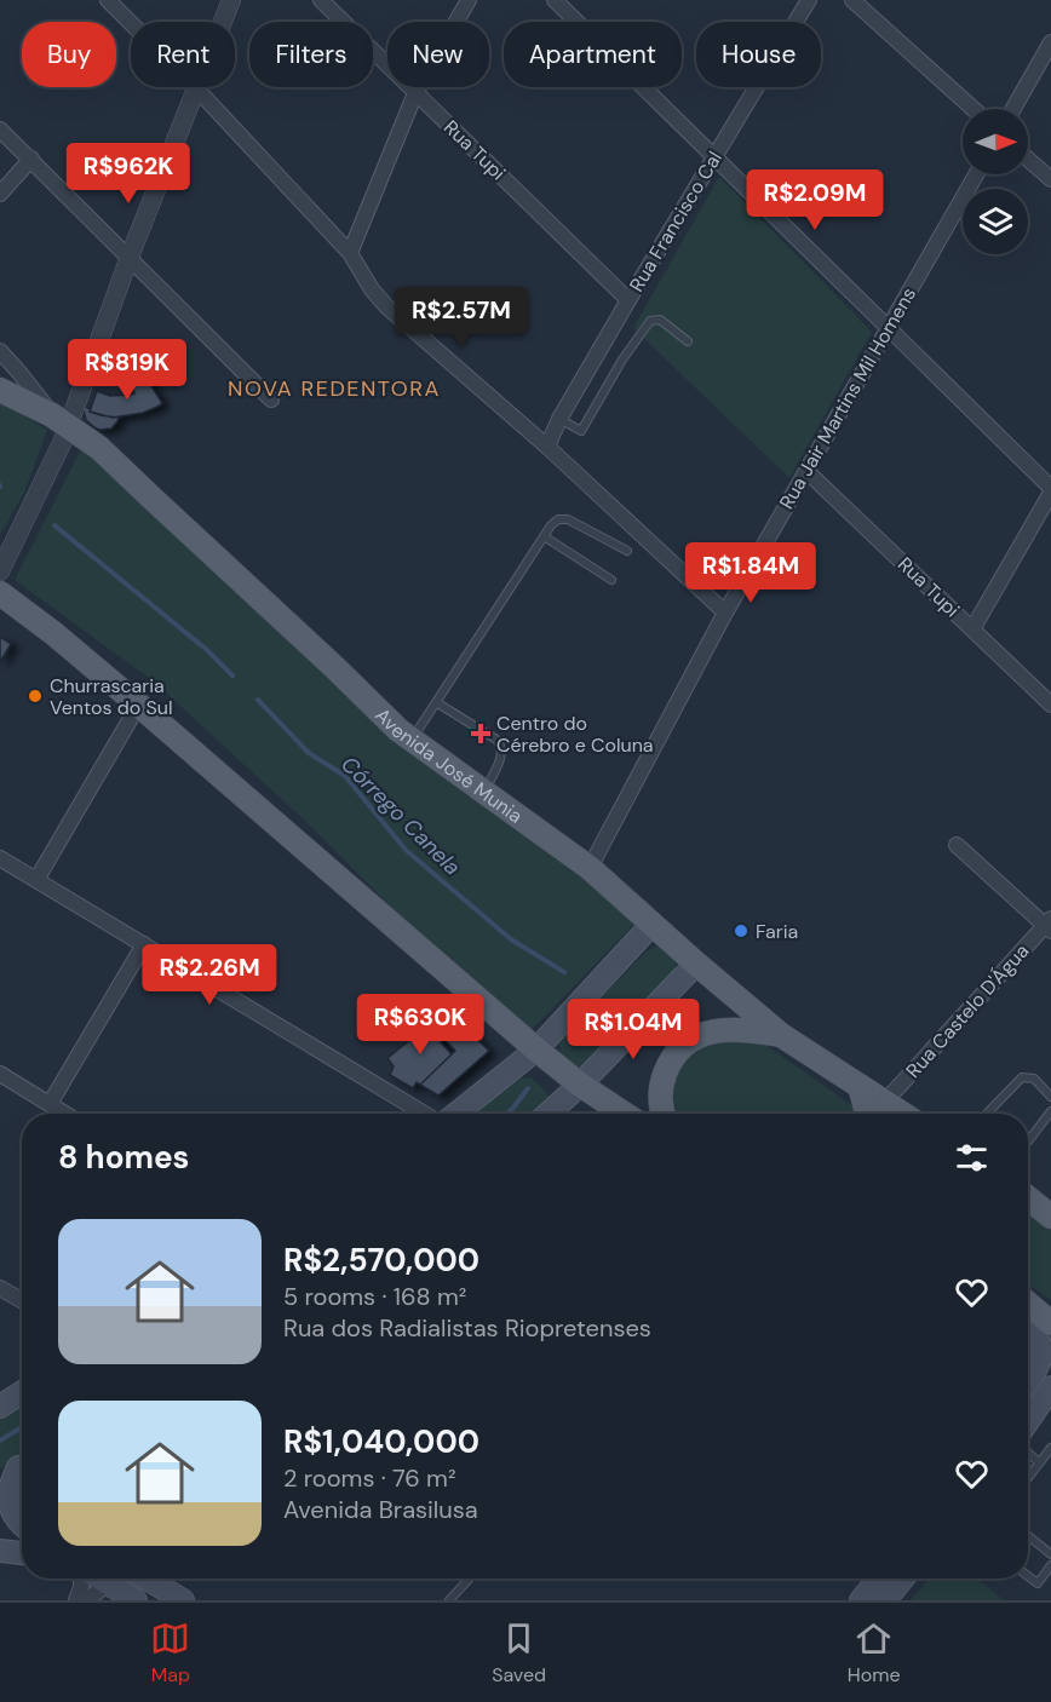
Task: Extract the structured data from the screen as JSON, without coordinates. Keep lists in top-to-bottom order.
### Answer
{
  "streets": {
    "main road": ["Avenida José Munia"],
    "street": [
      "Rua Tupi",
      "Rua Francisco Cal",
      "Rua Jair Martins Mil Homens",
      "Rua Castelo D'Água"
    ]
  },
  "crossings": [
    ["Rua Tupi", "Rua Francisco Cal"],
    ["Rua Tupi", "Rua Jair Martins Mil Homens"],
    ["Rua Jair Martins Mil Homens", "Avenida José Munia"],
    ["Avenida José Munia", "Rua Castelo D'Água"]
  ],
  "districts": ["NOVA REDENTORA"],
  "water": ["Córrego Canela"],
  "places": {
    "other": ["Churrascaria Ventos do Sul", "Faria"],
    "health": ["Centro do Cérebro e Coluna"]
  },
  "north": "right",
  "page": {
    "chip": [
      "Buy",
      "Rent",
      "Filters",
      "New",
      "Apartment",
      "House"
    ],
    "price": [
      "R$962K",
      "R$2.09M",
      "R$2.57M",
      "R$819K",
      "R$1.84M",
      "R$2.26M",
      "R$630K",
      "R$1.04M"
    ],
    "heading": "8 homes",
    "list": [
      {
        "name": "R$2,570,000",
        "note": "5 rooms · 168 m² · Rua dos Radialistas Riopretenses"
      },
      {
        "name": "R$1,040,000",
        "note": "2 rooms · 76 m² · Avenida Brasilusa"
      }
    ],
    "tabs": ["Map", "Saved", "Home"]
  }
}
